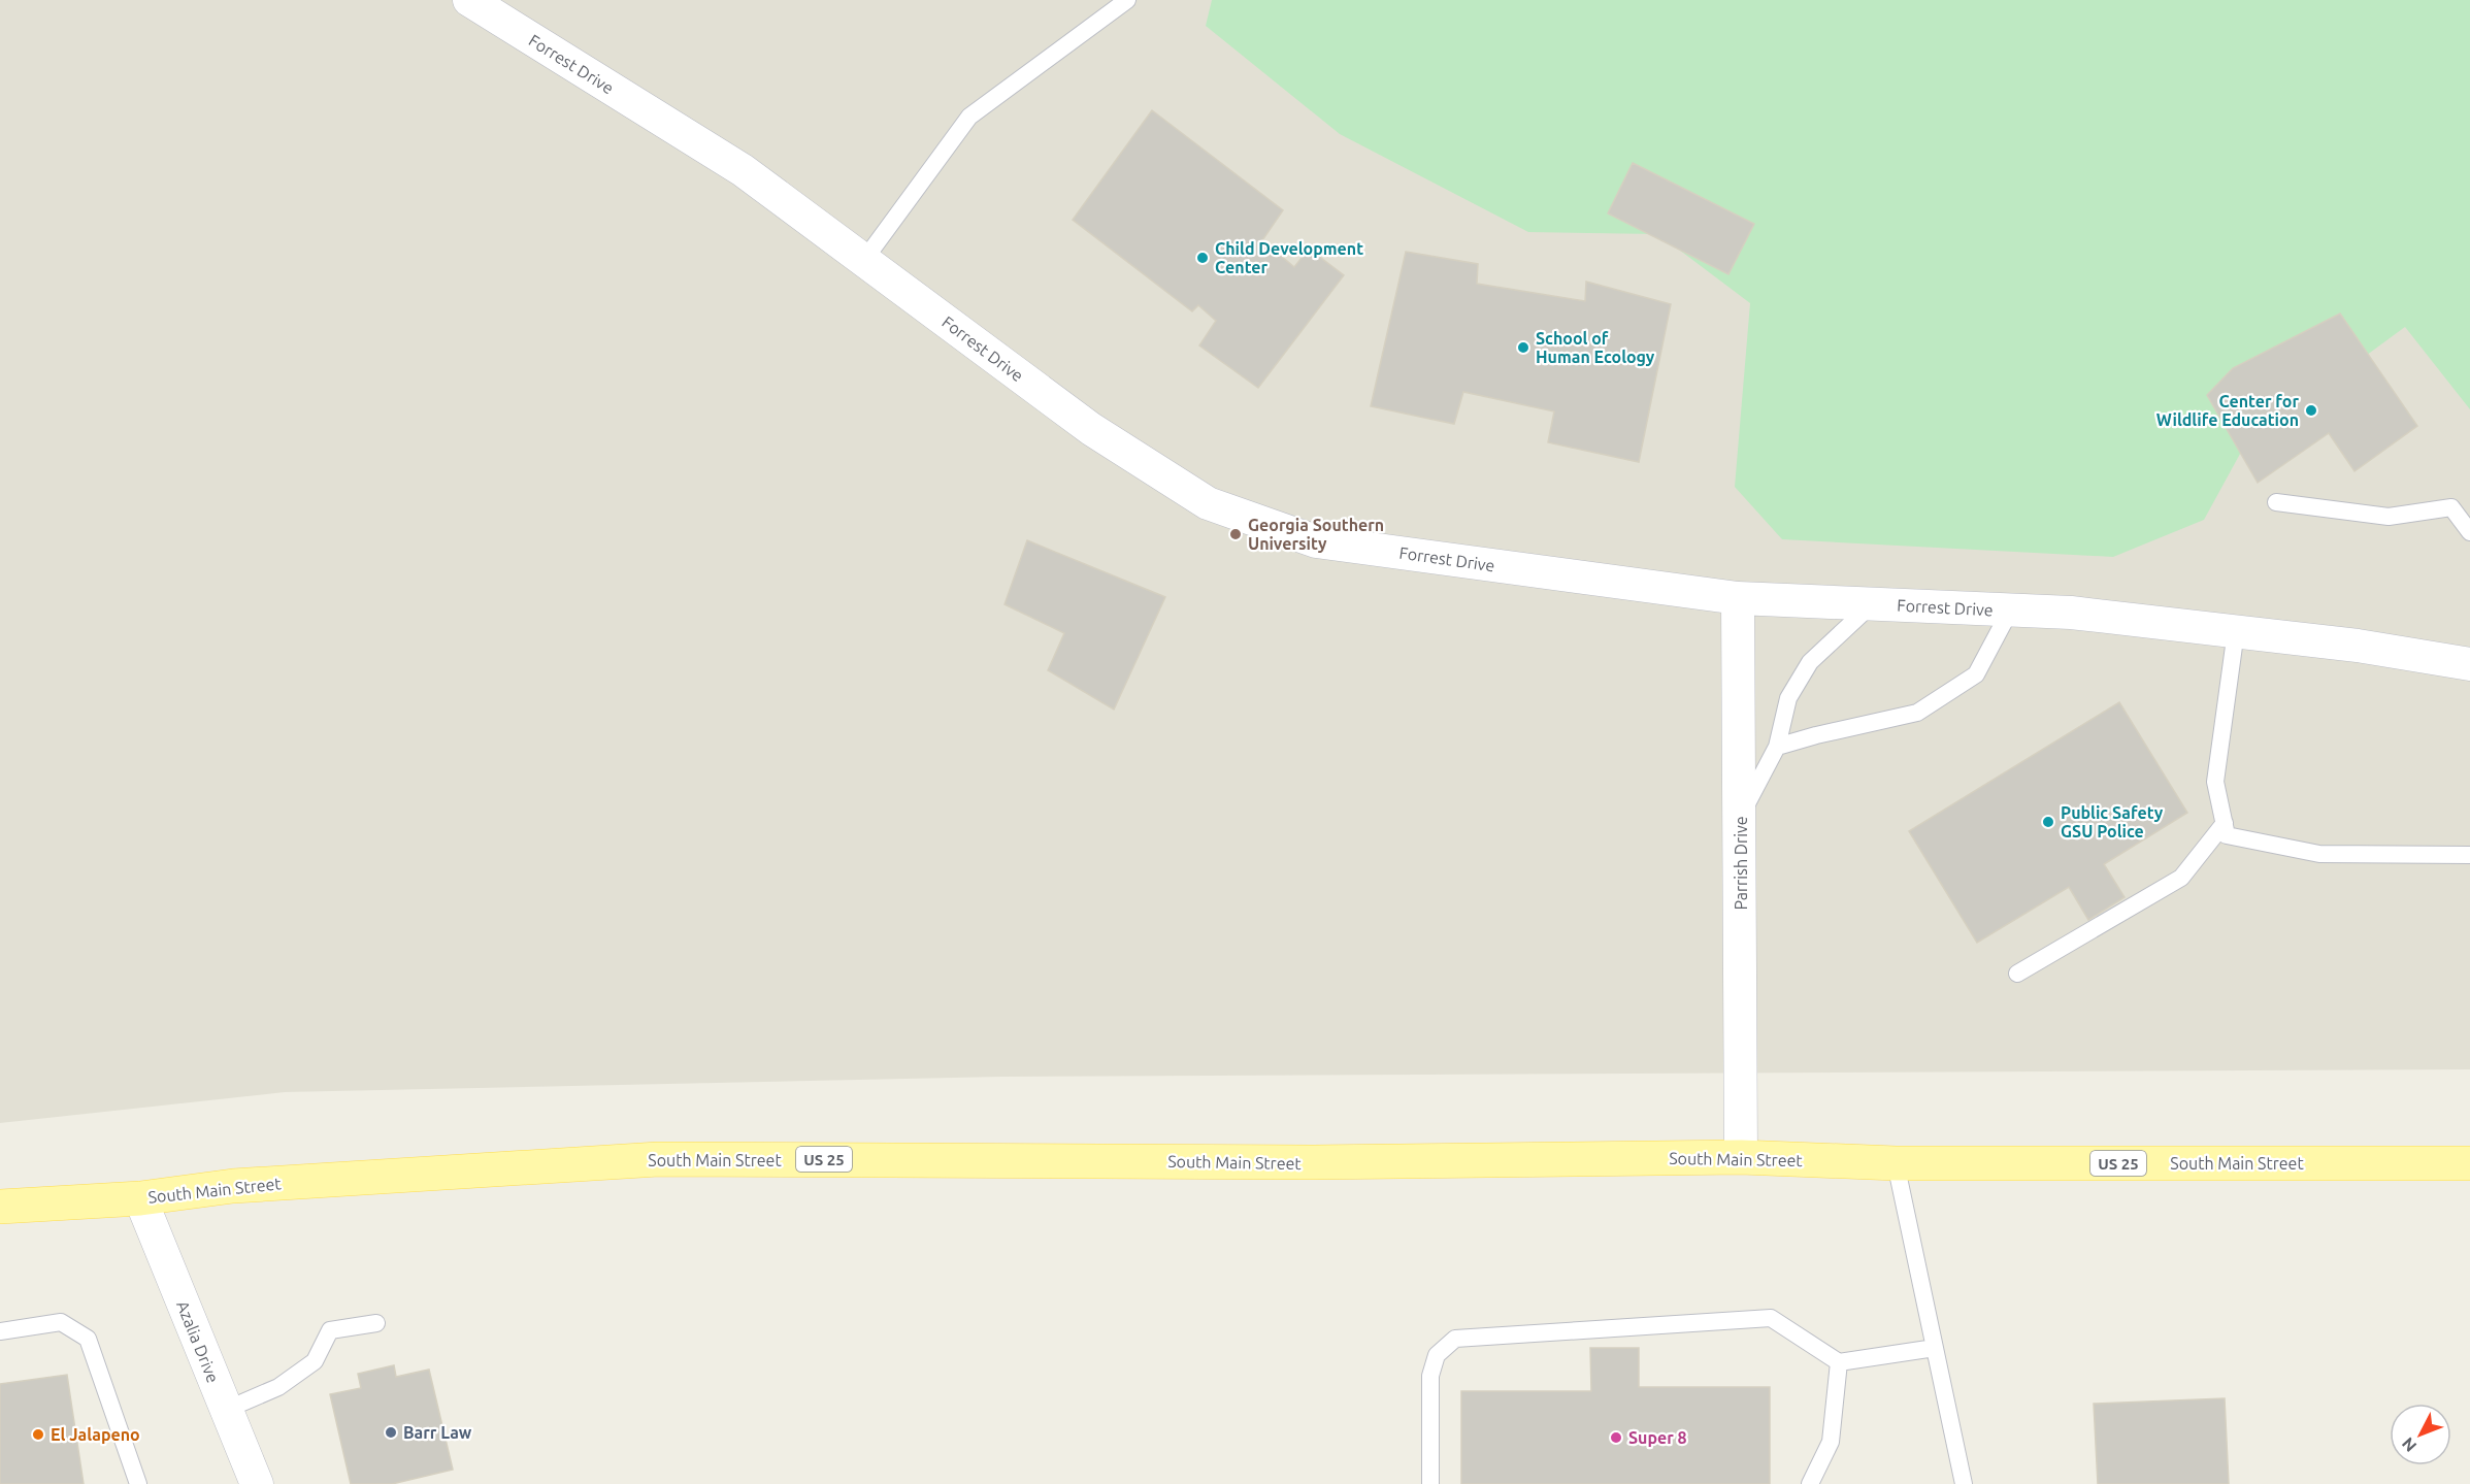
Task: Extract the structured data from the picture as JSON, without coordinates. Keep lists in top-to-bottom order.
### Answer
{
  "streets": {
    "main road": ["US 25", "South Main Street"],
    "street": ["Forrest Drive", "Parrish Drive", "Azalia Drive"]
  },
  "crossings": [
    ["Forrest Drive", "Parrish Drive"],
    ["Parrish Drive", "South Main Street"],
    ["South Main Street", "Azalia Drive"]
  ],
  "places": [
    "Child Development Center",
    "School of Human Ecology",
    "Center for Wildlife Education",
    "Georgia Southern University",
    "Public Safety GSU Police",
    "Barr Law",
    "El Jalapeno",
    "Super 8"
  ],
  "north": "bottom left"
}
